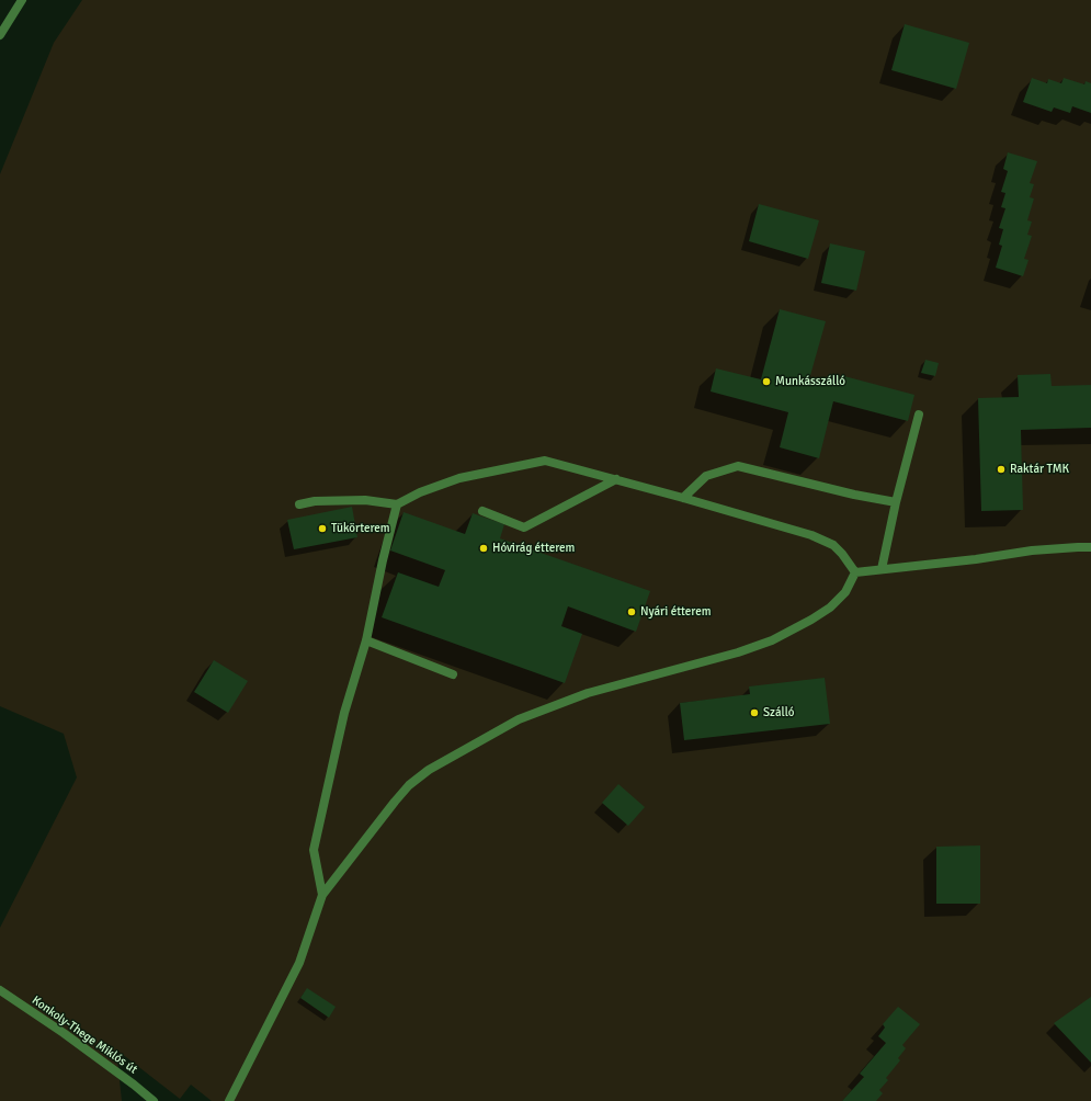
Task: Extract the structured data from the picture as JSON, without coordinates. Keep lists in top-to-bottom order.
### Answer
{
  "streets": {
    "street": ["Konkoly-Thege Miklós út"]
  },
  "places": [
    "Munkásszálló",
    "Raktár TMK",
    "Tükörterem",
    "Hóvirág étterem",
    "Nyári étterem",
    "Szálló"
  ]
}
